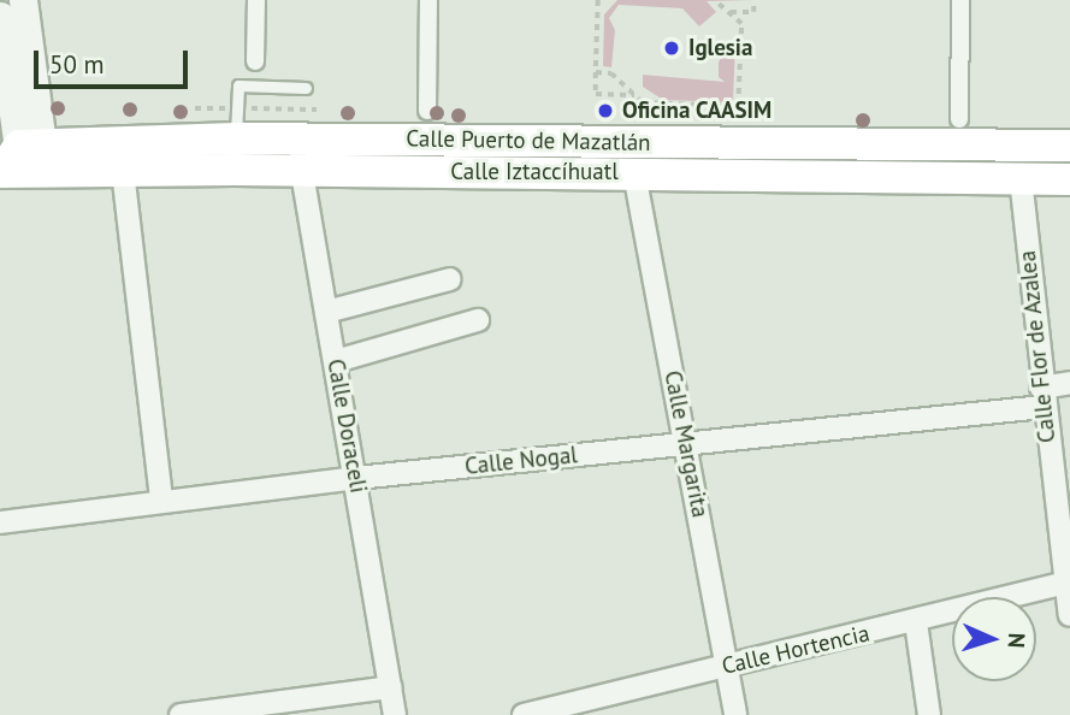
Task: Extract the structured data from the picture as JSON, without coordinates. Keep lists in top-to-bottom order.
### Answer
{
  "streets": {
    "main road": ["Calle Puerto de Mazatlán", "Calle Iztaccíhuatl"],
    "street": [
      "Calle Flor de Azalea",
      "Calle Doraceli",
      "Calle Margarita",
      "Calle Nogal",
      "Calle Hortencia"
    ]
  },
  "crossings": [
    ["Calle Puerto de Mazatlán", "Calle Iztaccíhuatl"],
    ["Calle Puerto de Mazatlán", "Calle Doraceli"],
    ["Calle Iztaccíhuatl", "Calle Flor de Azalea"],
    ["Calle Iztaccíhuatl", "Calle Doraceli"],
    ["Calle Iztaccíhuatl", "Calle Margarita"],
    ["Calle Flor de Azalea", "Calle Nogal"],
    ["Calle Flor de Azalea", "Calle Hortencia"],
    ["Calle Doraceli", "Calle Nogal"],
    ["Calle Margarita", "Calle Nogal"],
    ["Calle Margarita", "Calle Hortencia"]
  ],
  "places": ["Iglesia", "Oficina CAASIM"],
  "scale_bar": "50 m",
  "north": "right"
}
